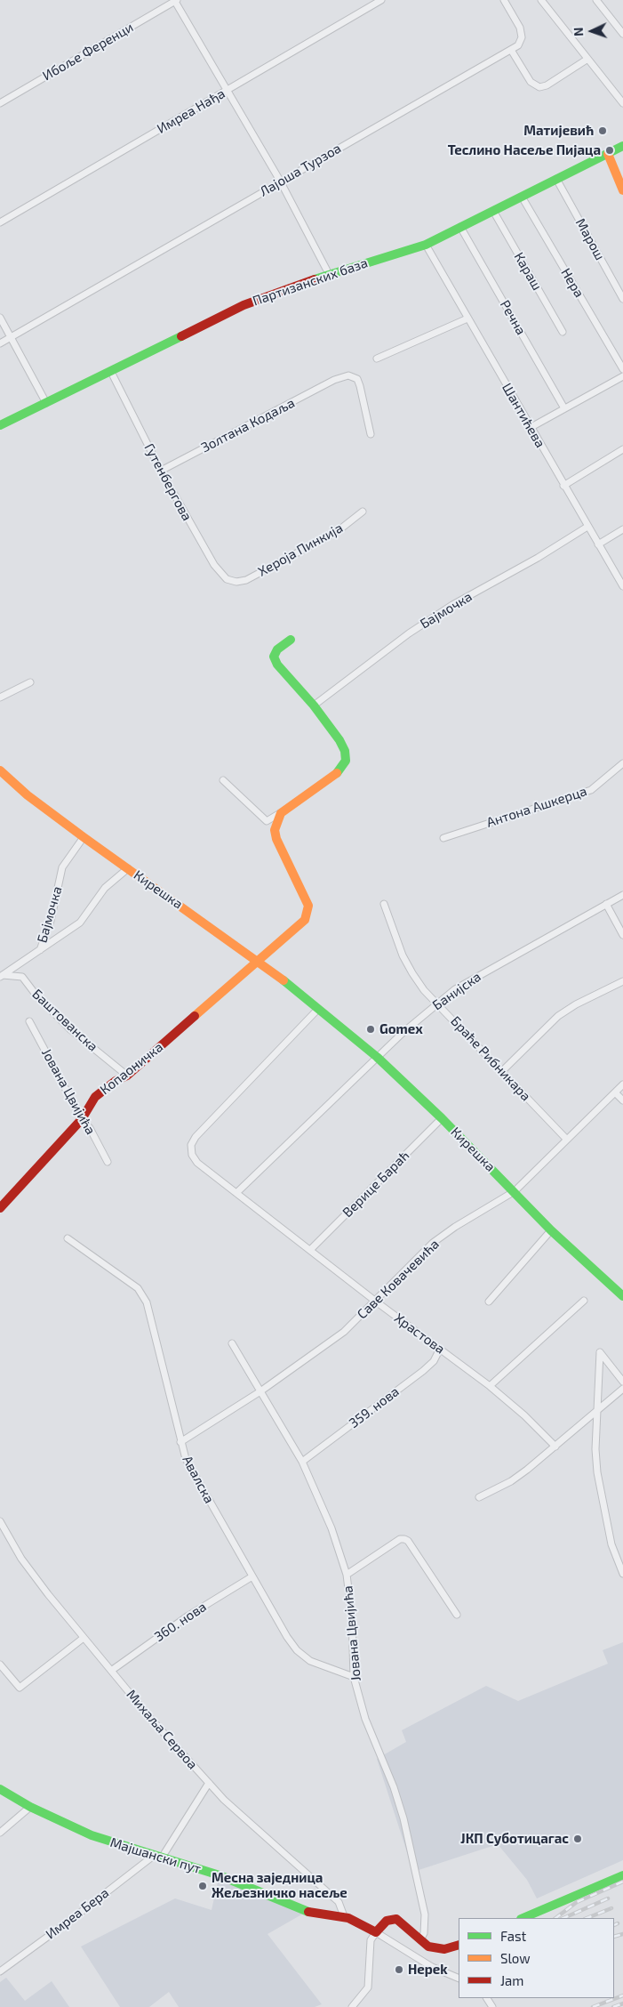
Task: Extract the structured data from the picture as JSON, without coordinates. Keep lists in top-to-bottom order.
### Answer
{
  "streets": {
    "street": [
      "Ибоље Ференци",
      "Имреа Нађа",
      "Лајоша Турзоа",
      "Марош",
      "Караш",
      "Партизанских база",
      "Нера",
      "Речна",
      "Шантићева",
      "Золтана Кодаља",
      "Гутенбергова",
      "Хероја Пинкија",
      "Бајмочка",
      "Антона Ашкерца",
      "Кирешка",
      "Банијска",
      "Баштованска",
      "Браће Рибникара",
      "Копаоничка",
      "Јована Цвијића",
      "Верице Бараћ",
      "Саве Ковачевића",
      "Храстова",
      "359. нова",
      "Авалска",
      "360. нова",
      "Михаља Сервоа",
      "Мајшански пут",
      "Имреа Бера"
    ]
  },
  "crossings": [
    ["Марош", "Партизанских база"],
    ["Караш", "Партизанских база"],
    ["Партизанских база", "Нера"],
    ["Партизанских база", "Речна"],
    ["Партизанских база", "Шантићева"],
    ["Партизанских база", "Гутенбергова"],
    ["Шантићева", "Бајмочка"],
    ["Золтана Кодаља", "Гутенбергова"],
    ["Гутенбергова", "Хероја Пинкија"],
    ["Бајмочка", "Кирешка"],
    ["Бајмочка", "Баштованска"],
    ["Кирешка", "Банијска"],
    ["Кирешка", "Копаоничка"],
    ["Кирешка", "Верице Бараћ"],
    ["Кирешка", "Саве Ковачевића"],
    ["Банијска", "Браће Рибникара"],
    ["Банијска", "Храстова"],
    ["Баштованска", "Копаоничка"],
    ["Браће Рибникара", "Саве Ковачевића"],
    ["Копаоничка", "Јована Цвијића"],
    ["Јована Цвијића", "Саве Ковачевића"],
    ["Јована Цвијића", "359. нова"],
    ["Јована Цвијића", "Авалска"],
    ["Верице Бараћ", "Храстова"],
    ["Саве Ковачевића", "Храстова"],
    ["Саве Ковачевића", "Авалска"],
    ["Храстова", "359. нова"],
    ["Авалска", "360. нова"],
    ["360. нова", "Михаља Сервоа"],
    ["Михаља Сервоа", "Мајшански пут"],
    ["Мајшански пут", "Имреа Бера"]
  ],
  "places": [
    "Матијевић",
    "Теслино Насеље Пијаца",
    "Gomex",
    "ЈКП Суботицагас",
    "Месна заједница Жељезничко насеље",
    "Hepek"
  ],
  "legend": ["Fast", "Slow", "Jam"],
  "north": "left"
}
